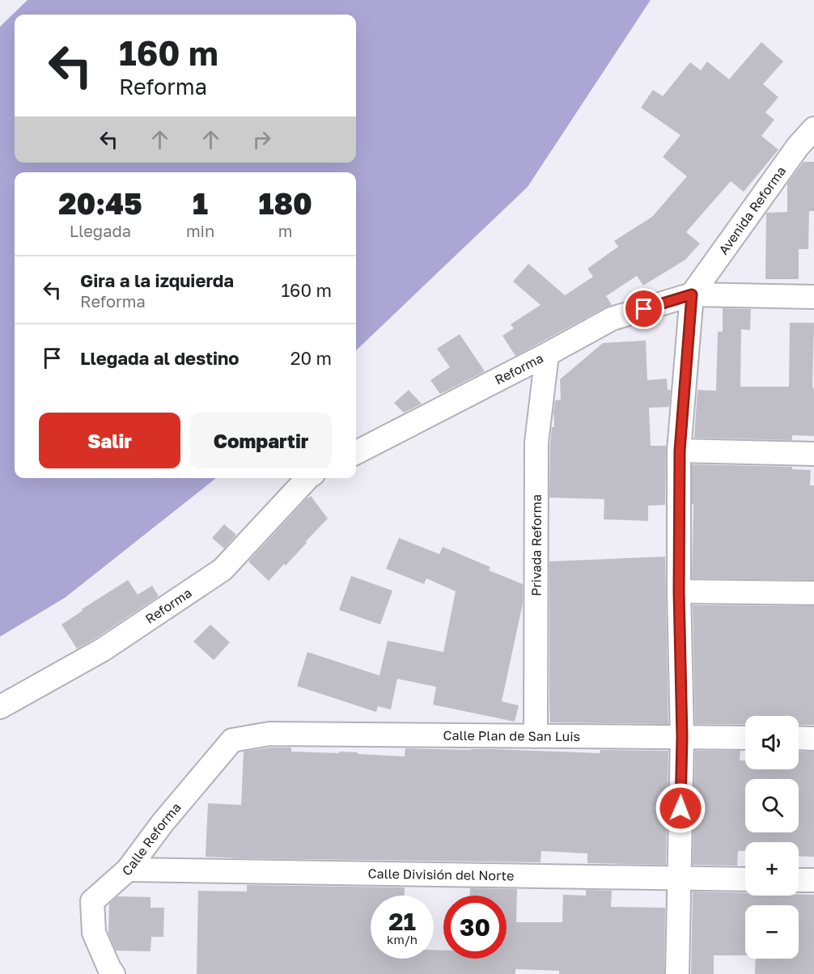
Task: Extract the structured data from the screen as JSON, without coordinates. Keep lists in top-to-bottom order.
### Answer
{
  "streets": {
    "street": [
      "Avenida Reforma",
      "Reforma",
      "Privada Reforma",
      "Calle Plan de San Luis",
      "Calle Reforma",
      "Calle División del Norte"
    ]
  },
  "crossings": [
    ["Avenida Reforma", "Reforma"],
    ["Reforma", "Privada Reforma"],
    ["Privada Reforma", "Calle Plan de San Luis"],
    ["Calle Plan de San Luis", "Calle Reforma"],
    ["Calle Reforma", "Calle División del Norte"]
  ],
  "page": {
    "turn": ["160 m", "Reforma"],
    "eta": [
      "20:45",
      "Llegada",
      "1",
      "min",
      "180",
      "m"
    ],
    "list": [
      {
        "name": "Gira a la izquierda",
        "note": "Reforma",
        "value": "160 m"
      },
      {
        "name": "Llegada al destino",
        "value": "20 m"
      }
    ],
    "buttons": ["Salir", "Compartir"],
    "map_buttons": ["+", "−"],
    "speed": "21 km/h",
    "limit": "30"
  }
}
